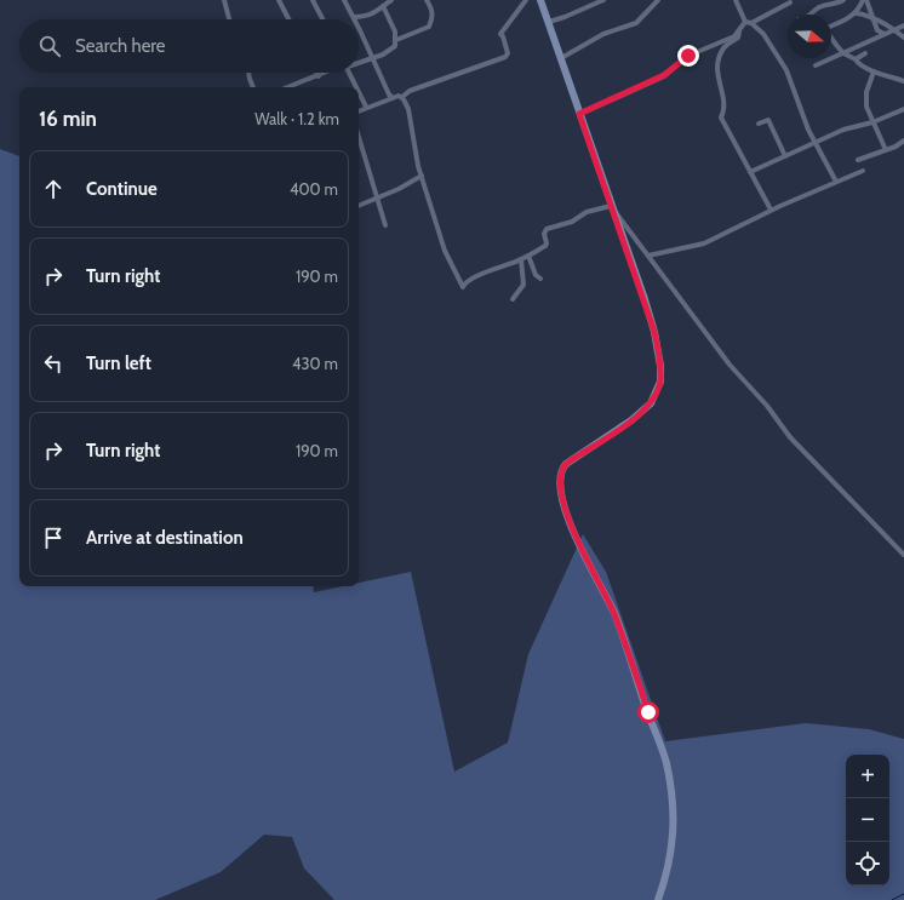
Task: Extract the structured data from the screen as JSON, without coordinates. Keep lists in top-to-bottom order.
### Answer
{
  "north": "right",
  "page": {
    "search": "Search here",
    "heading": ["16 min", "Walk · 1.2 km"],
    "list": [
      ["Continue", "400 m"],
      ["Turn right", "190 m"],
      ["Turn left", "430 m"],
      ["Turn right", "190 m"],
      "Arrive at destination"
    ],
    "map_buttons": ["+", "−"]
  }
}
